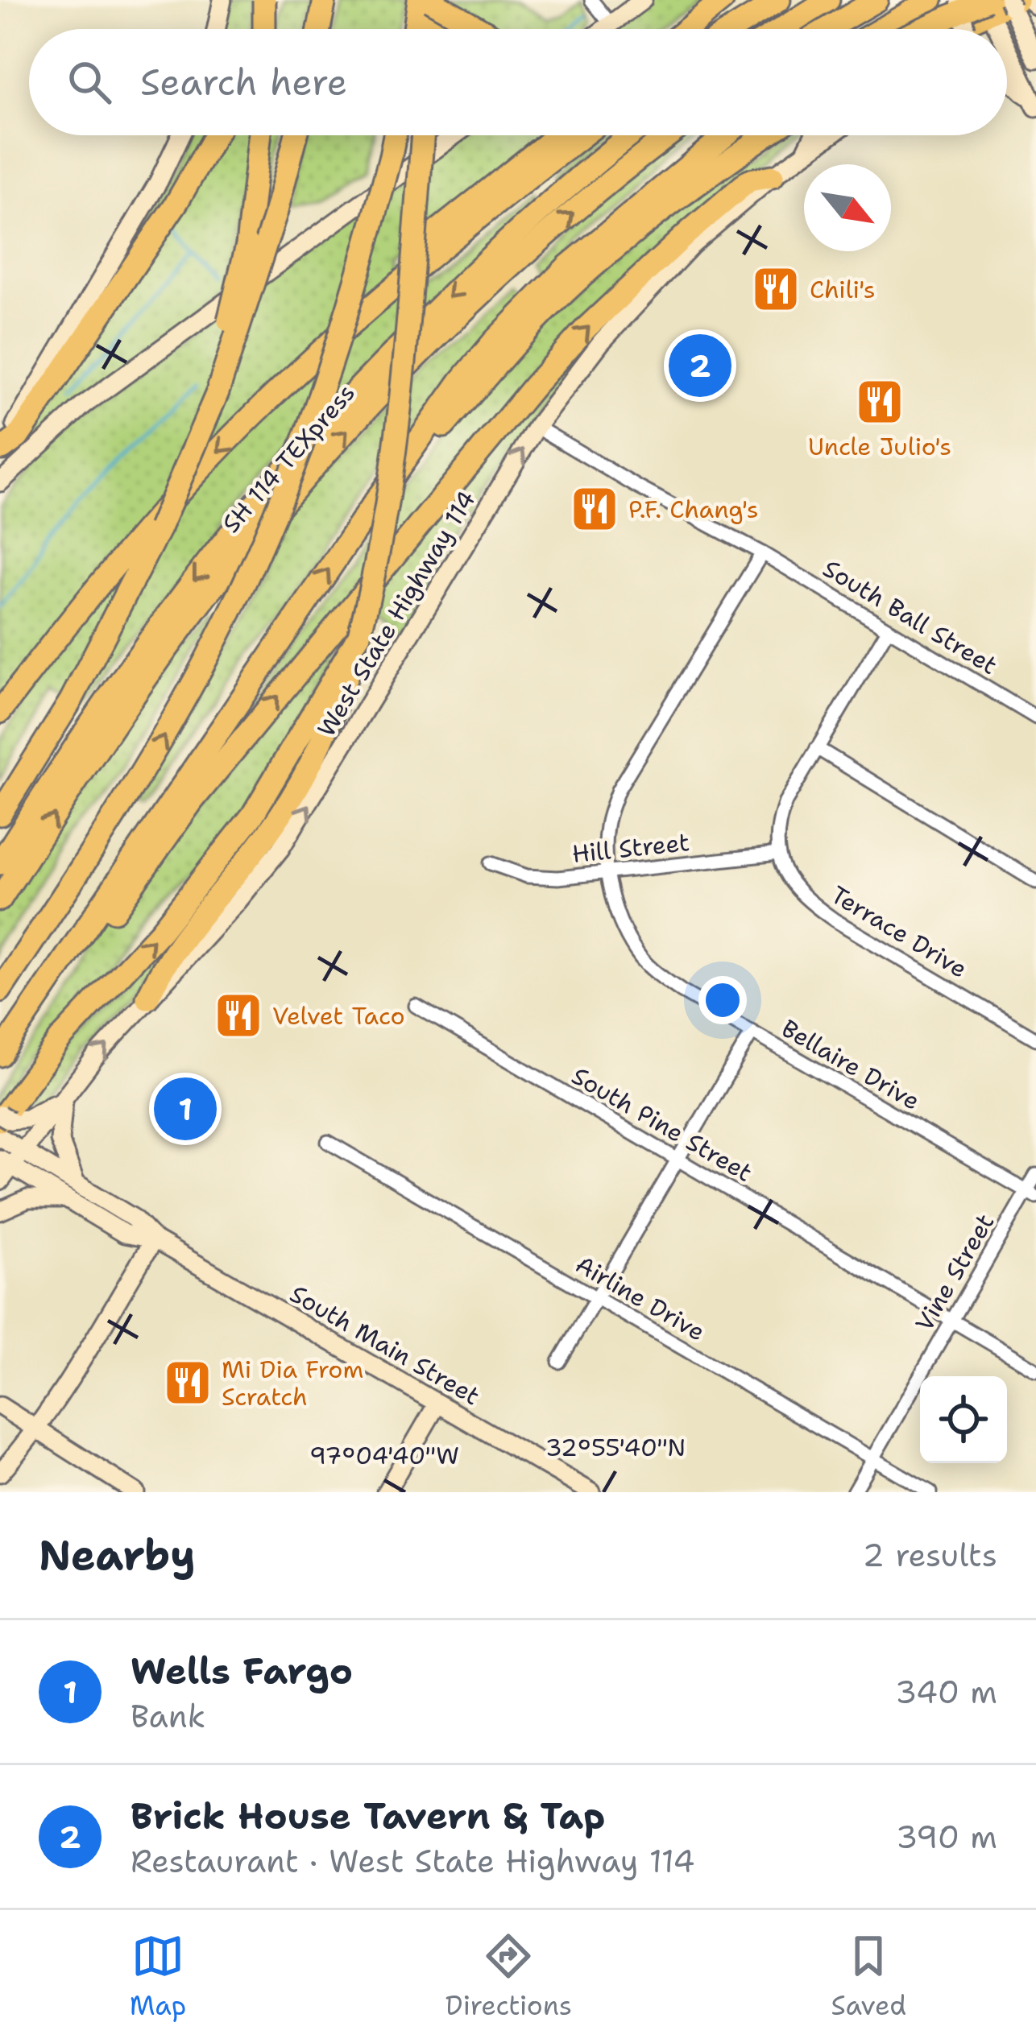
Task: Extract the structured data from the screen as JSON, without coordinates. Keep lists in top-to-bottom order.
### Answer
{
  "streets": {
    "highway": ["SH 114 TEXpress"],
    "main road": ["West State Highway 114", "South Main Street"],
    "street": [
      "South Ball Street",
      "Hill Street",
      "Terrace Drive",
      "Bellaire Drive",
      "South Pine Street",
      "Vine Street",
      "Airline Drive"
    ]
  },
  "crossings": [
    ["West State Highway 114", "South Ball Street"],
    ["West State Highway 114", "South Main Street"],
    ["South Ball Street", "Bellaire Drive"],
    ["Hill Street", "Terrace Drive"],
    ["Hill Street", "Bellaire Drive"],
    ["Bellaire Drive", "Vine Street"],
    ["South Pine Street", "Vine Street"],
    ["Vine Street", "Airline Drive"]
  ],
  "one_way": ["West State Highway 114"],
  "places": {
    "restaurant": [
      "Chili's",
      "Uncle Julio's",
      "P.F. Chang's",
      "Velvet Taco",
      "Mi Dia From Scratch"
    ]
  },
  "north": "bottom right",
  "page": {
    "search": "Search here",
    "pins": ["2", "1"],
    "heading": ["Nearby", "2 results"],
    "list": [
      {
        "mark": "1",
        "name": "Wells Fargo",
        "note": "Bank",
        "value": "340 m"
      },
      {
        "mark": "2",
        "name": "Brick House Tavern & Tap",
        "note": "Restaurant · West State Highway 114",
        "value": "390 m"
      }
    ],
    "nav": ["Map", "Directions", "Saved"]
  },
  "coordinates": ["32°55'40\"N", "97°04'40\"W"]
}
